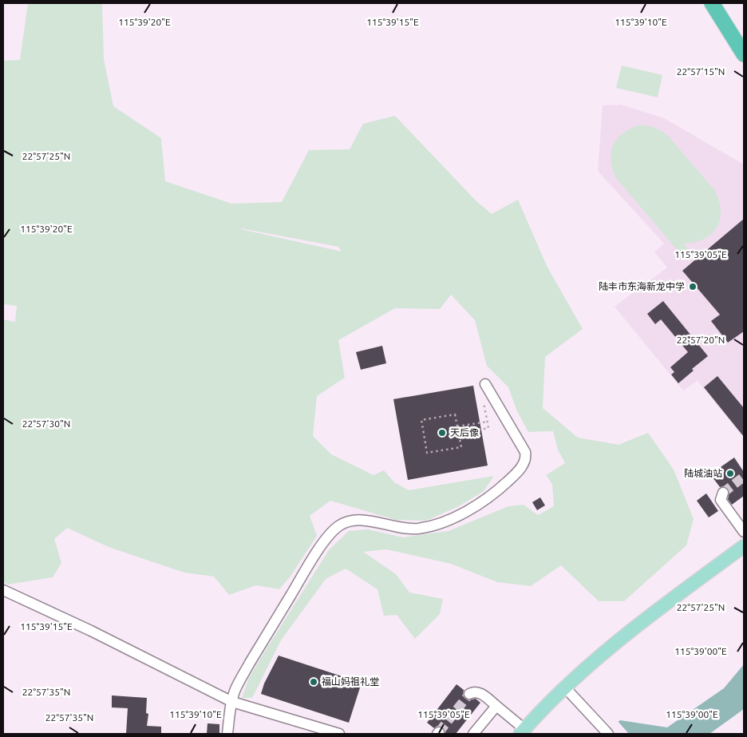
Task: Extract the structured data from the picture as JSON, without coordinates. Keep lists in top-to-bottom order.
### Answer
{
  "places": [
    "陆丰市东海新龙中学",
    "天后像",
    "陆城油站",
    "福山妈祖礼堂"
  ],
  "coordinates": [
    "115°39'20\"E",
    "115°39'15\"E",
    "115°39'10\"E",
    "22°57'15\"N",
    "22°57'25\"N",
    "115°39'05\"E",
    "22°57'20\"N",
    "22°57'30\"N",
    "115°39'00\"E",
    "22°57'35\"N"
  ]
}
